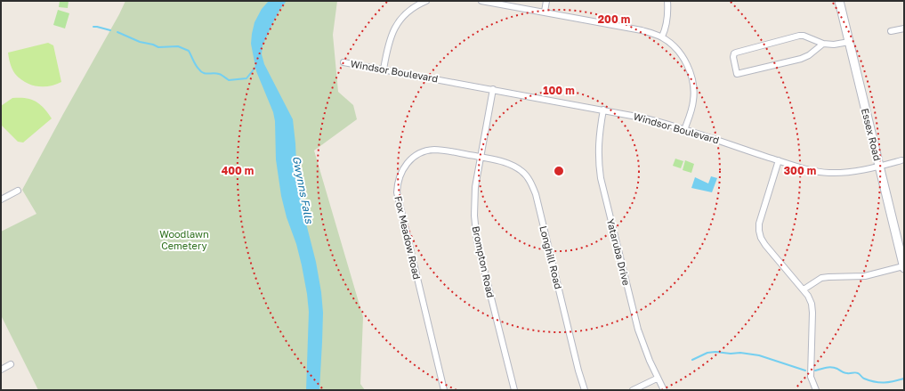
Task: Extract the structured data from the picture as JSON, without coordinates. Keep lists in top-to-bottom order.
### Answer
{
  "streets": {
    "street": [
      "Windsor Boulevard",
      "Essex Road",
      "Fox Meadow Road",
      "Yataruba Drive",
      "Longhill Road",
      "Brompton Road"
    ]
  },
  "crossings": [
    ["Windsor Boulevard", "Essex Road"],
    ["Windsor Boulevard", "Yataruba Drive"],
    ["Windsor Boulevard", "Brompton Road"],
    ["Fox Meadow Road", "Longhill Road"],
    ["Fox Meadow Road", "Brompton Road"],
    ["Longhill Road", "Brompton Road"]
  ],
  "water": ["Gwynns Falls"],
  "parks": ["Woodlawn Cemetery"],
  "rings": [
    "200 m",
    "100 m",
    "300 m",
    "400 m"
  ]
}
